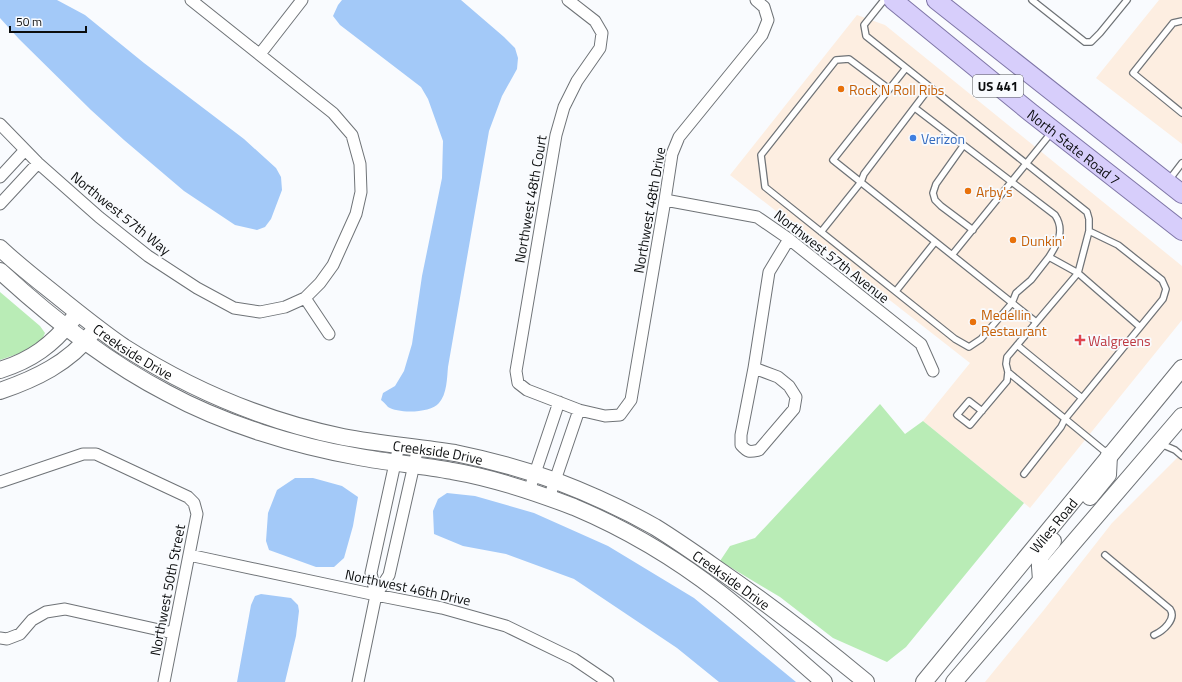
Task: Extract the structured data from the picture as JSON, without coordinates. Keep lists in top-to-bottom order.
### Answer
{
  "streets": {
    "main road": ["US 441", "North State Road 7"],
    "street": [
      "Northwest 48th Court",
      "Northwest 48th Drive",
      "Northwest 57th Way",
      "Northwest 57th Avenue",
      "Creekside Drive",
      "Wiles Road",
      "Northwest 46th Drive",
      "Northwest 50th Street"
    ]
  },
  "crossings": [
    ["Northwest 48th Court", "Northwest 48th Drive"],
    ["Northwest 48th Drive", "Northwest 57th Avenue"],
    ["Northwest 46th Drive", "Northwest 50th Street"]
  ],
  "places": {
    "other": [
      "Rock N Roll Ribs",
      "Verizon",
      "Arby's",
      "Dunkin'",
      "Medellin Restaurant"
    ],
    "health": ["Walgreens"]
  },
  "scale_bar": "50 m"
}
